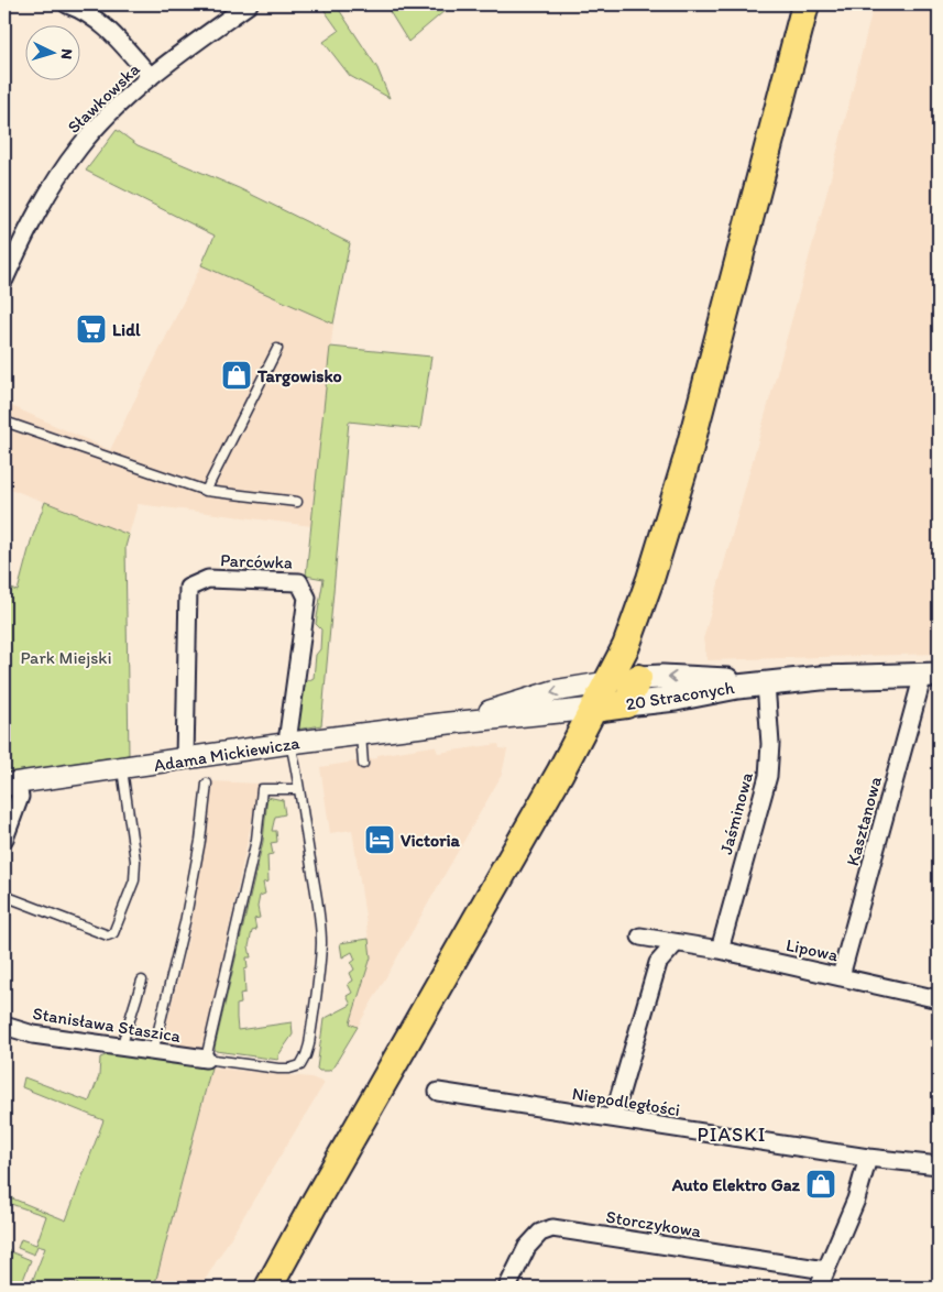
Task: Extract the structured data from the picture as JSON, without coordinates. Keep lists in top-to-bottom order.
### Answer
{
  "streets": {
    "main road": ["20 Straconych"],
    "street": [
      "Sławkowska",
      "Parcówka",
      "Adama Mickiewicza",
      "Jaśminowa",
      "Kasztanowa",
      "Lipowa",
      "Stanisława Staszica",
      "Niepodległości",
      "Storczykowa"
    ]
  },
  "crossings": [
    ["Parcówka", "Adama Mickiewicza"],
    ["20 Straconych", "Adama Mickiewicza"],
    ["20 Straconych", "Jaśminowa"],
    ["20 Straconych", "Kasztanowa"],
    ["Jaśminowa", "Lipowa"],
    ["Kasztanowa", "Lipowa"]
  ],
  "districts": ["PIASKI"],
  "parks": ["Park Miejski"],
  "places": {
    "supermarket": ["Lidl"],
    "shop": ["Targowisko", "Auto Elektro Gaz"],
    "hotel": ["Victoria"]
  },
  "north": "right"
}
